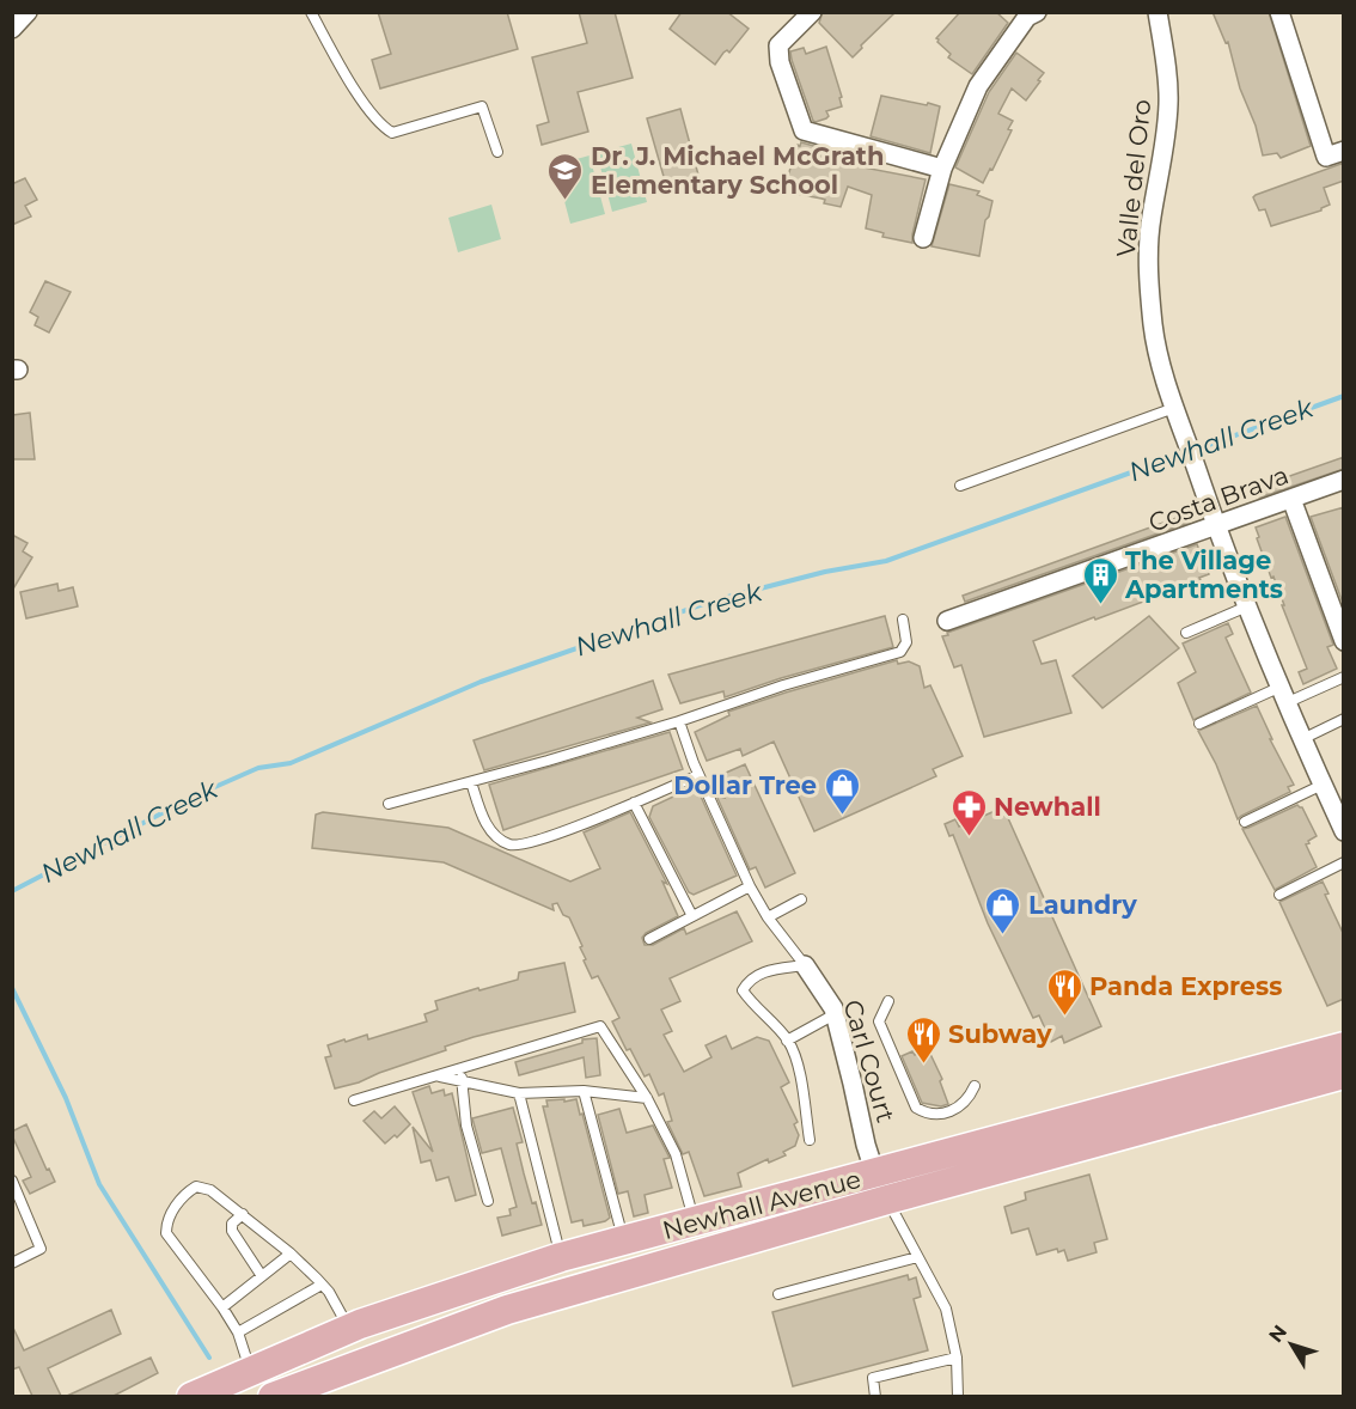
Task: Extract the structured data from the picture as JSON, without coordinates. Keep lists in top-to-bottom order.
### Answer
{
  "streets": {
    "main road": ["Newhall Avenue"],
    "street": ["Valle del Oro", "Costa Brava", "Carl Court"]
  },
  "crossings": [
    ["Valle del Oro", "Costa Brava"],
    ["Carl Court", "Newhall Avenue"]
  ],
  "water": ["Newhall Creek"],
  "places": {
    "school or university": ["Dr. J. Michael McGrath Elementary School"],
    "building": ["The Village Apartments"],
    "shop": ["Dollar Tree", "Laundry"],
    "pharmacy": ["Newhall"],
    "restaurant": ["Panda Express", "Subway"]
  },
  "north": "top left"
}
